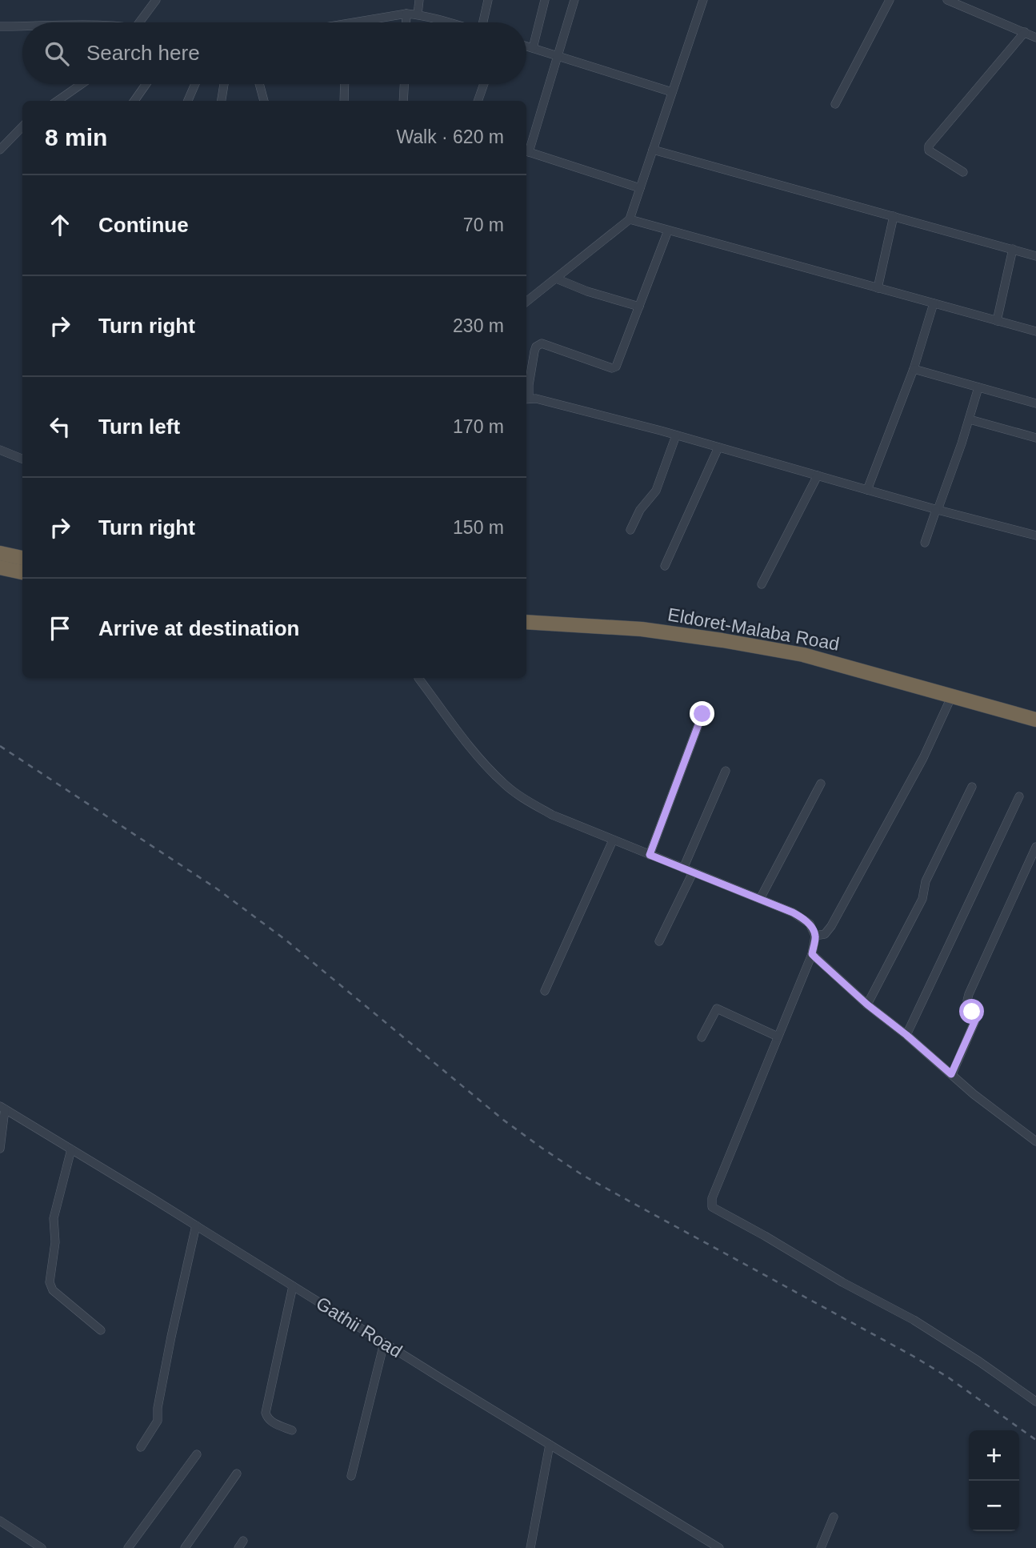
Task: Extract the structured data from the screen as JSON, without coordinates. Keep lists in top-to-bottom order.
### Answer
{
  "streets": {
    "highway": ["Eldoret-Malaba Road"],
    "street": ["Gathii Road"]
  },
  "page": {
    "search": "Search here",
    "heading": ["8 min", "Walk · 620 m"],
    "list": [
      ["Continue", "70 m"],
      ["Turn right", "230 m"],
      ["Turn left", "170 m"],
      ["Turn right", "150 m"],
      "Arrive at destination"
    ],
    "map_buttons": ["+", "−"]
  }
}
